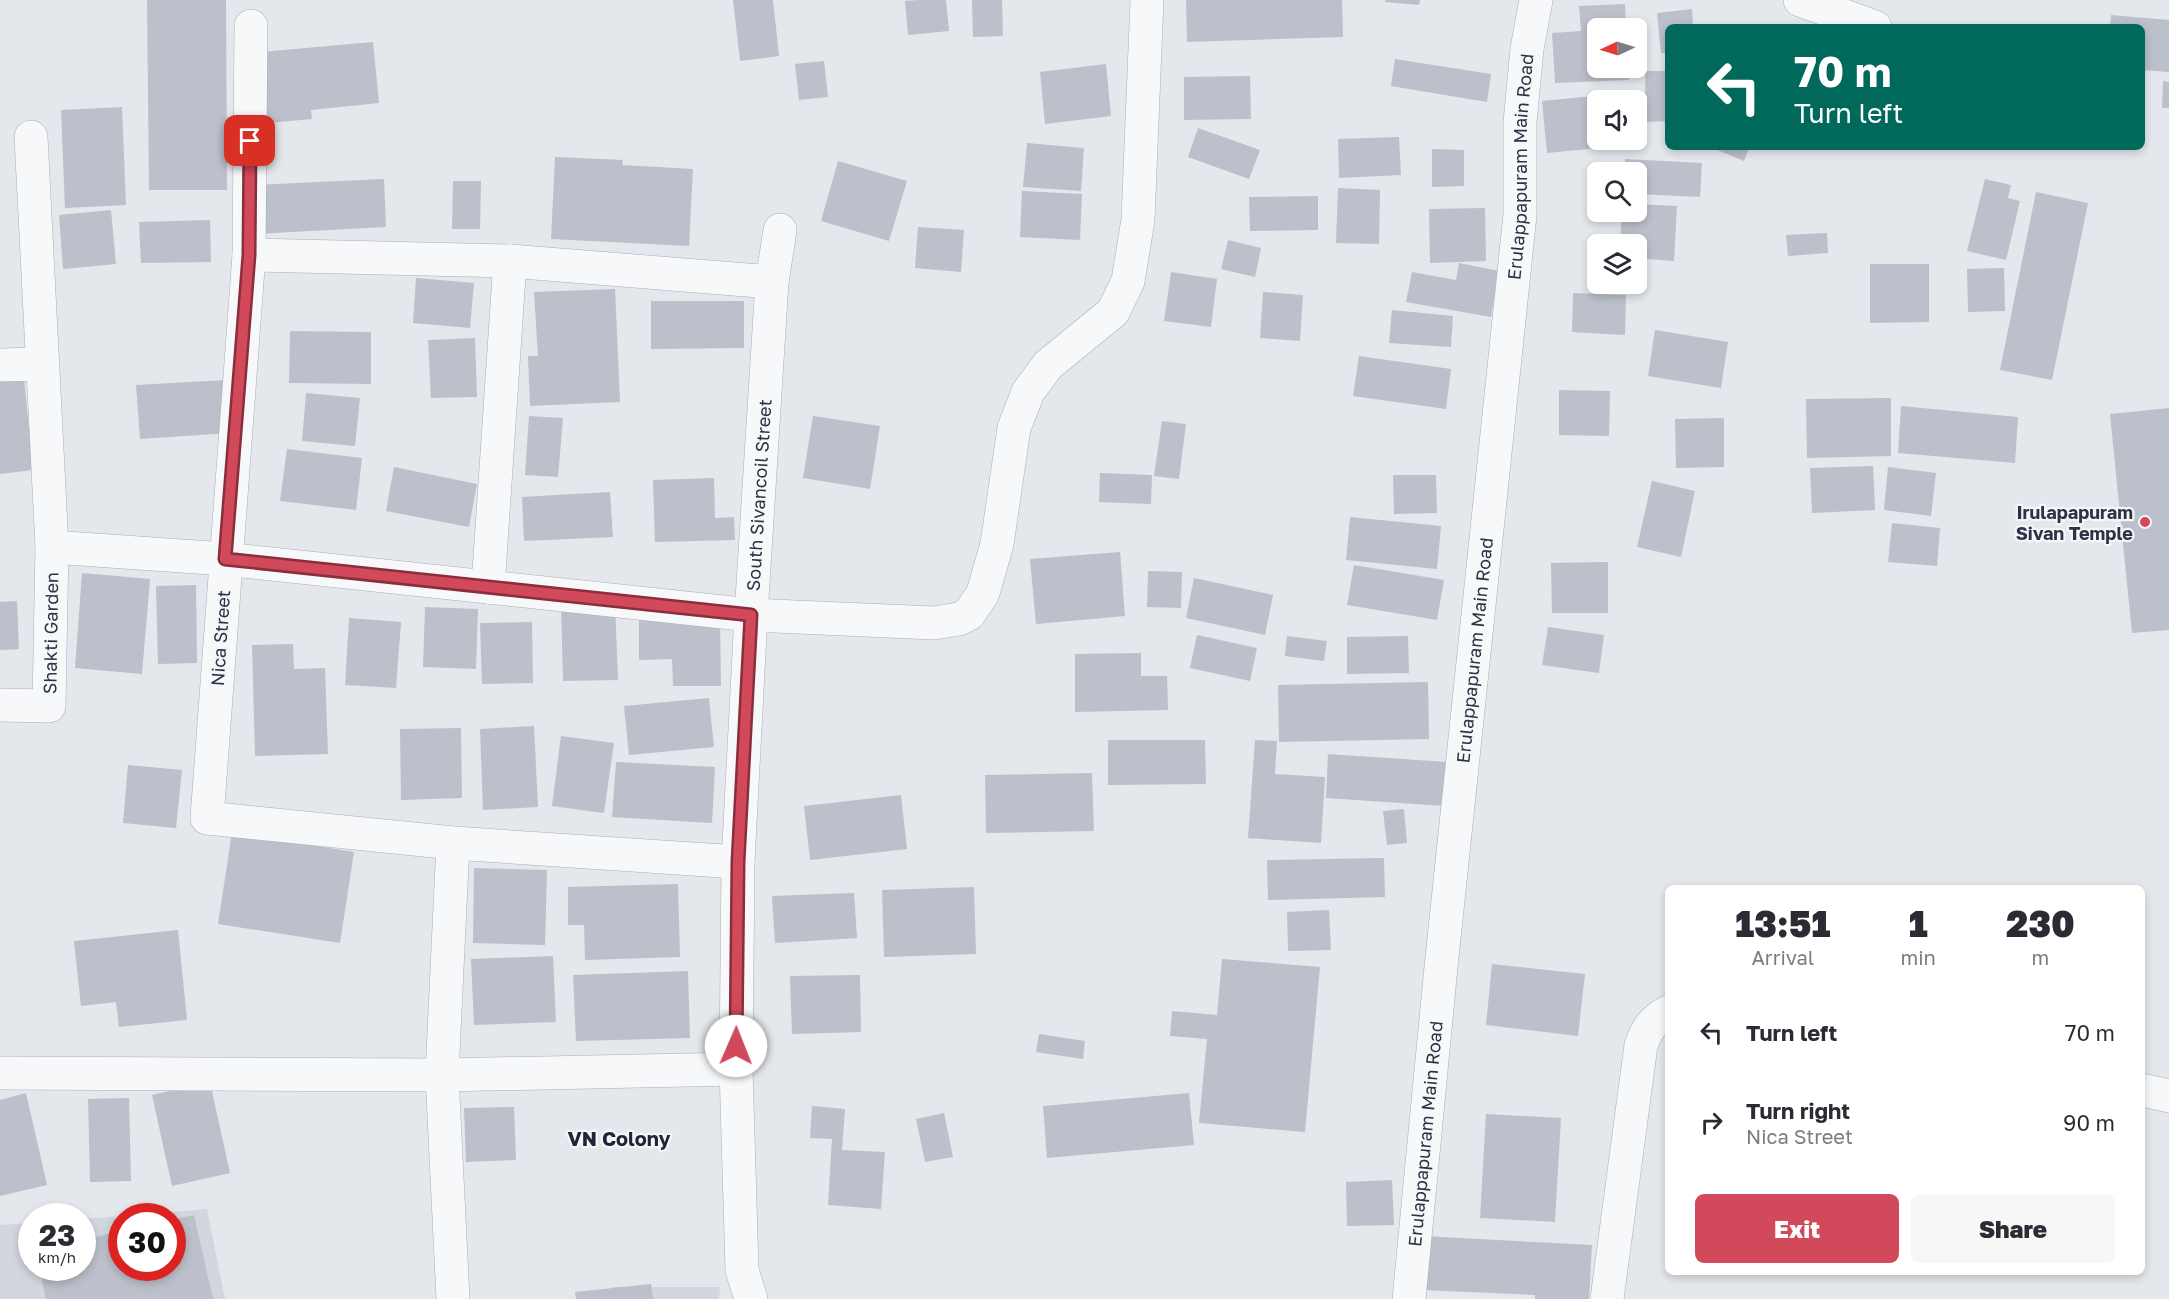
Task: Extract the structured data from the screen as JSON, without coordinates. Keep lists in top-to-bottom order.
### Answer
{
  "streets": {
    "street": [
      "Erulappapuram Main Road",
      "South Sivancoil Street",
      "Shakti Garden",
      "Nica Street"
    ]
  },
  "districts": ["VN Colony"],
  "places": ["Irulapapuram Sivan Temple"],
  "north": "left",
  "page": {
    "turn": ["70 m", "Turn left"],
    "eta": [
      "13:51",
      "Arrival",
      "1",
      "min",
      "230",
      "m"
    ],
    "list": [
      {
        "name": "Turn left",
        "value": "70 m"
      },
      {
        "name": "Turn right",
        "note": "Nica Street",
        "value": "90 m"
      }
    ],
    "buttons": ["Exit", "Share"],
    "speed": "23 km/h",
    "limit": "30"
  }
}
